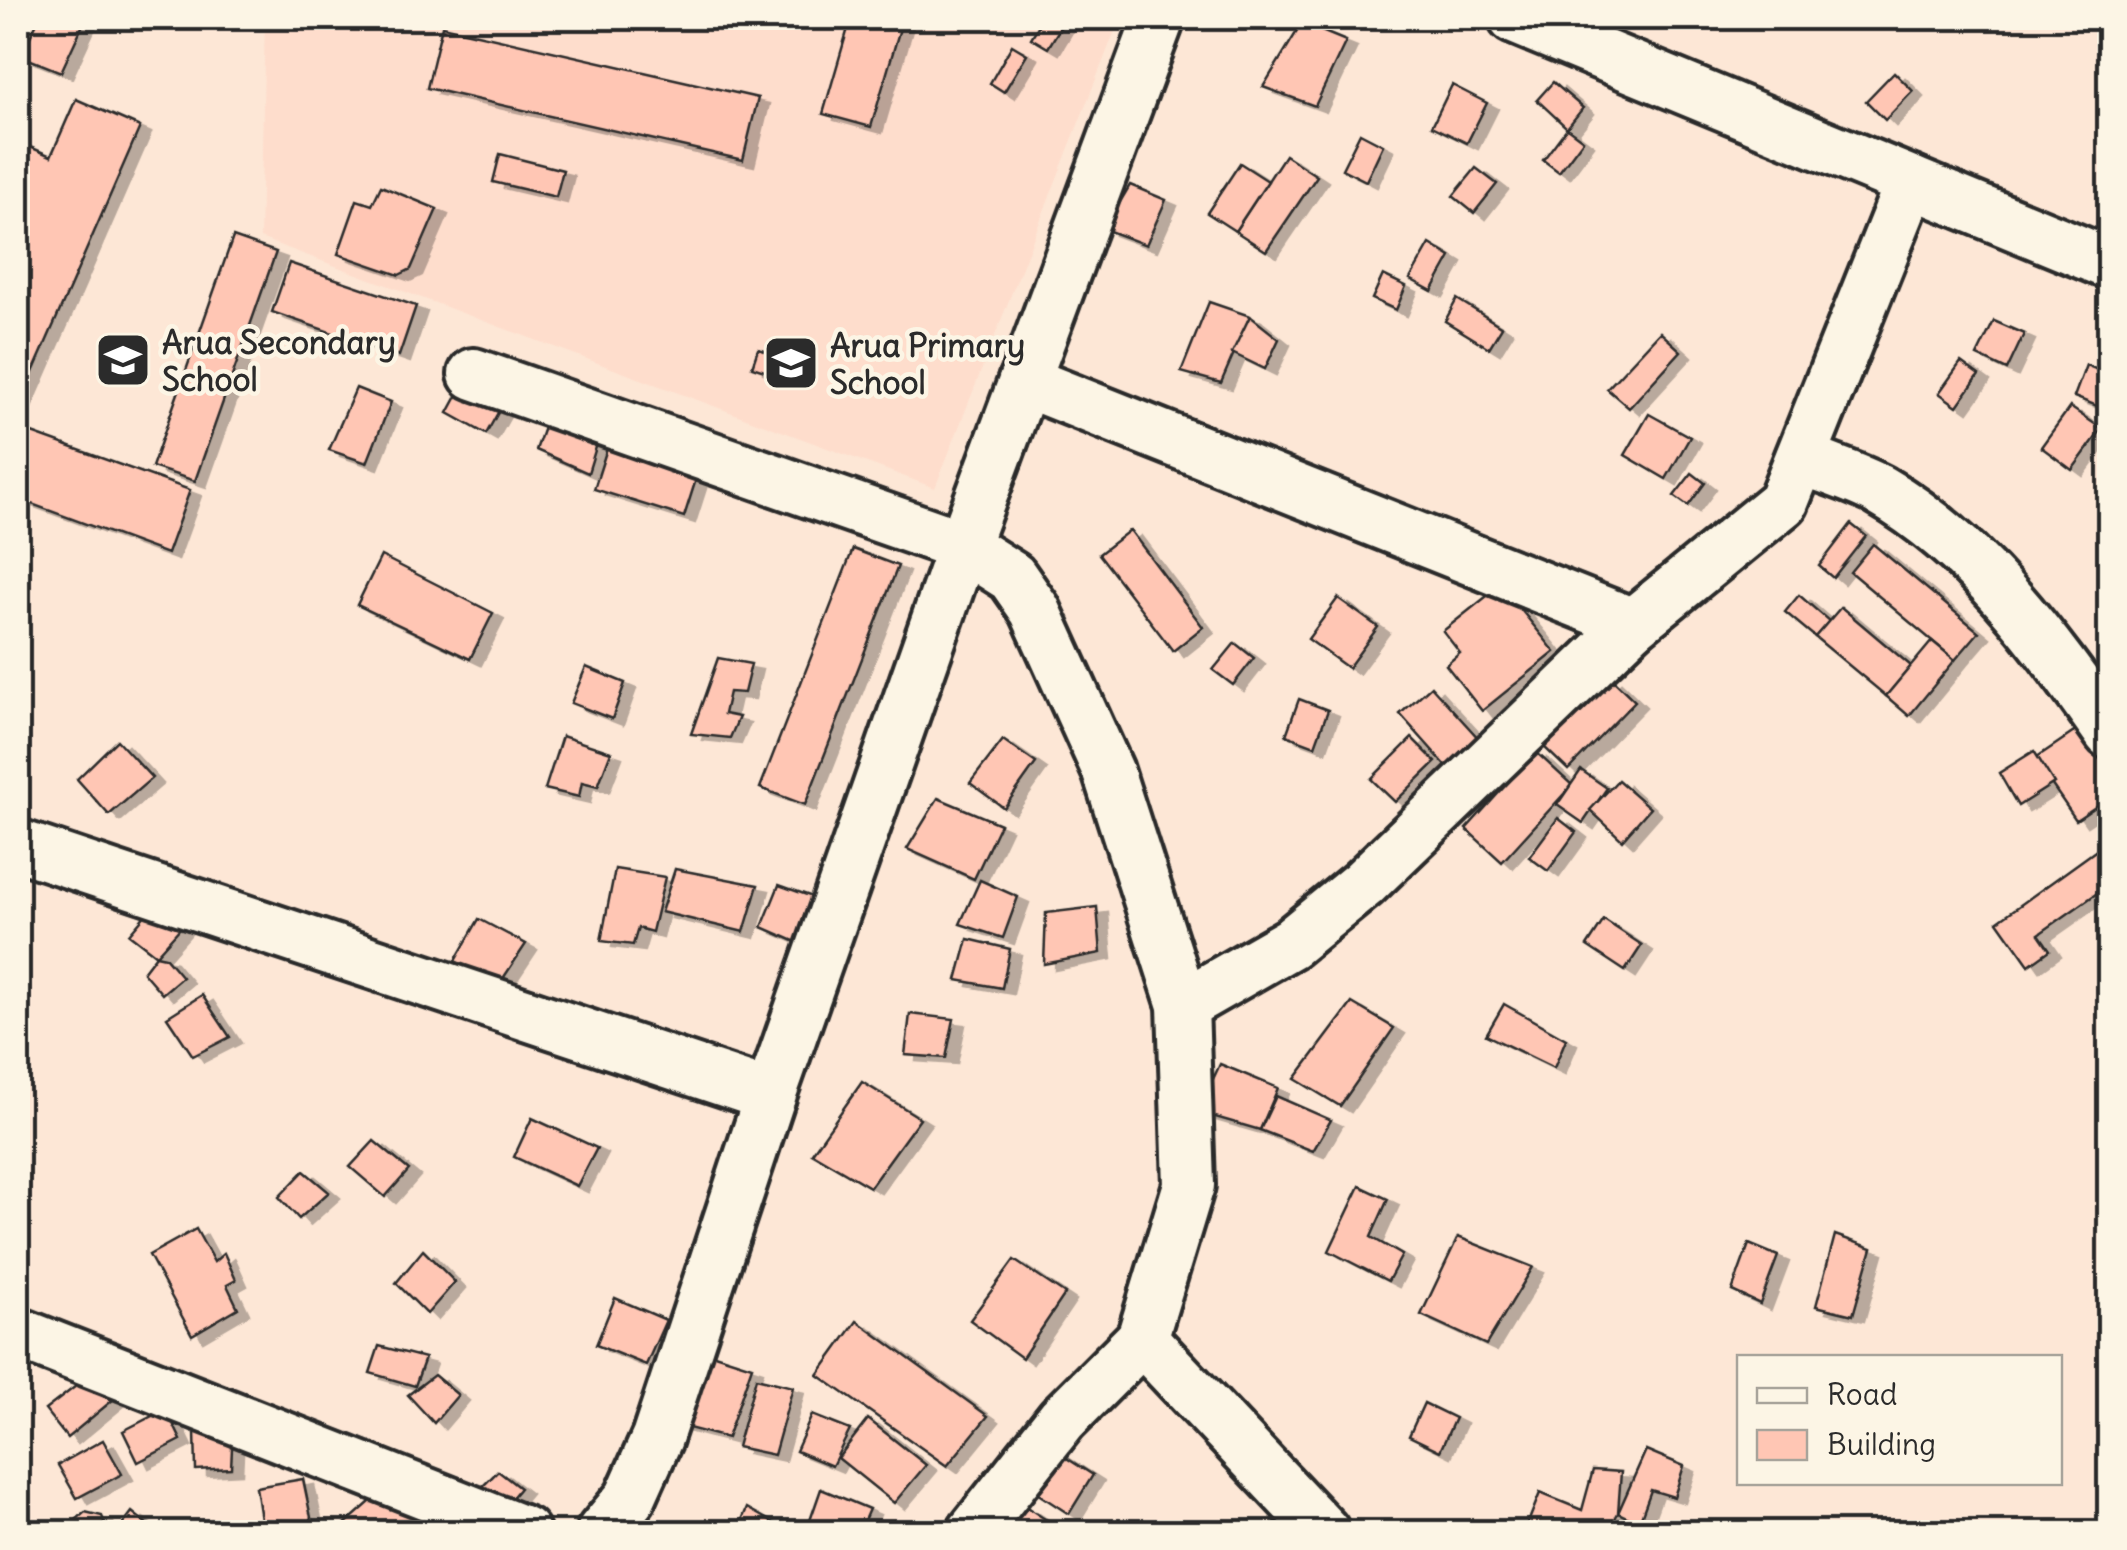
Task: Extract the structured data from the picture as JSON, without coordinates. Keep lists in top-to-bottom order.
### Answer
{
  "places": {
    "school or university": ["Arua Secondary School", "Arua Primary School"]
  },
  "legend": ["Road", "Building"]
}
